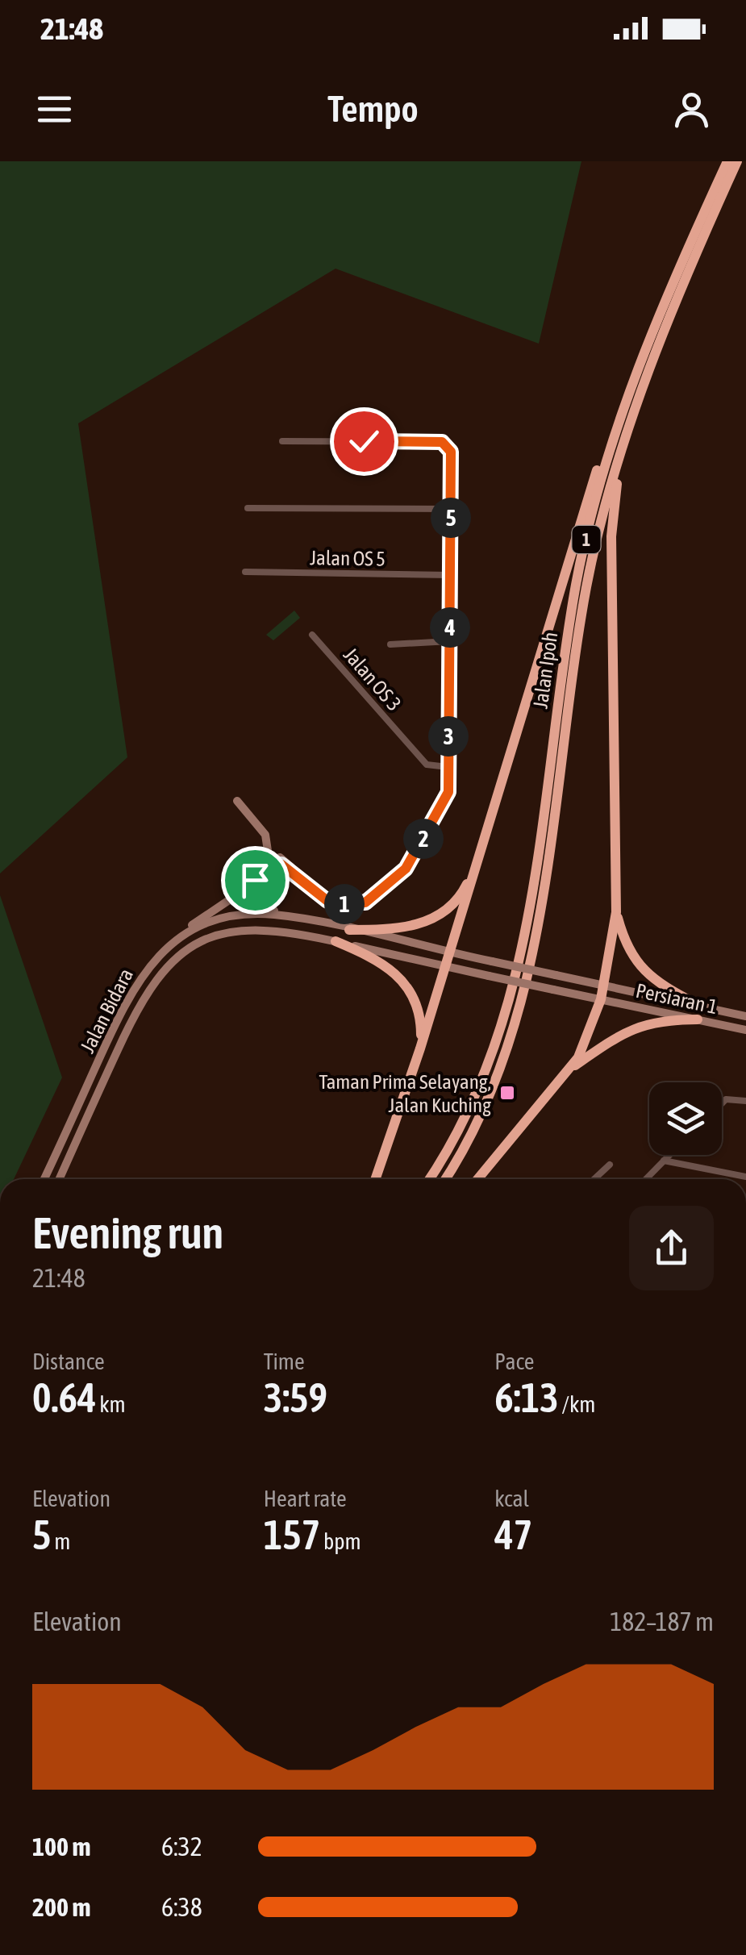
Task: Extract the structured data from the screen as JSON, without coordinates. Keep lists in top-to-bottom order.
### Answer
{
  "streets": {
    "highway": ["1", "Jalan Ipoh"],
    "main road": ["Persiaran 1", "Jalan Bidara"],
    "street": ["Jalan OS 5", "Jalan OS 3"]
  },
  "crossings": [
    ["Persiaran 1", "Jalan Bidara"]
  ],
  "places": {
    "transit": ["Taman Prima Selayang, Jalan Kuching"]
  },
  "page": {
    "status": "21:48",
    "header": "Tempo",
    "pins": [
      "5",
      "4",
      "3",
      "2",
      "1"
    ],
    "heading": ["Evening run", "21:48"],
    "stats": [
      ["Distance", "0.64 km"],
      ["Time", "3:59"],
      ["Pace", "6:13 /km"],
      ["Elevation", "5 m"],
      ["Heart rate", "157 bpm"],
      ["kcal", "47"]
    ],
    "chart": ["Elevation", "182–187 m"],
    "list": [
      {
        "name": "100 m",
        "note": "6:32"
      },
      {
        "name": "200 m",
        "note": "6:38"
      }
    ]
  }
}
